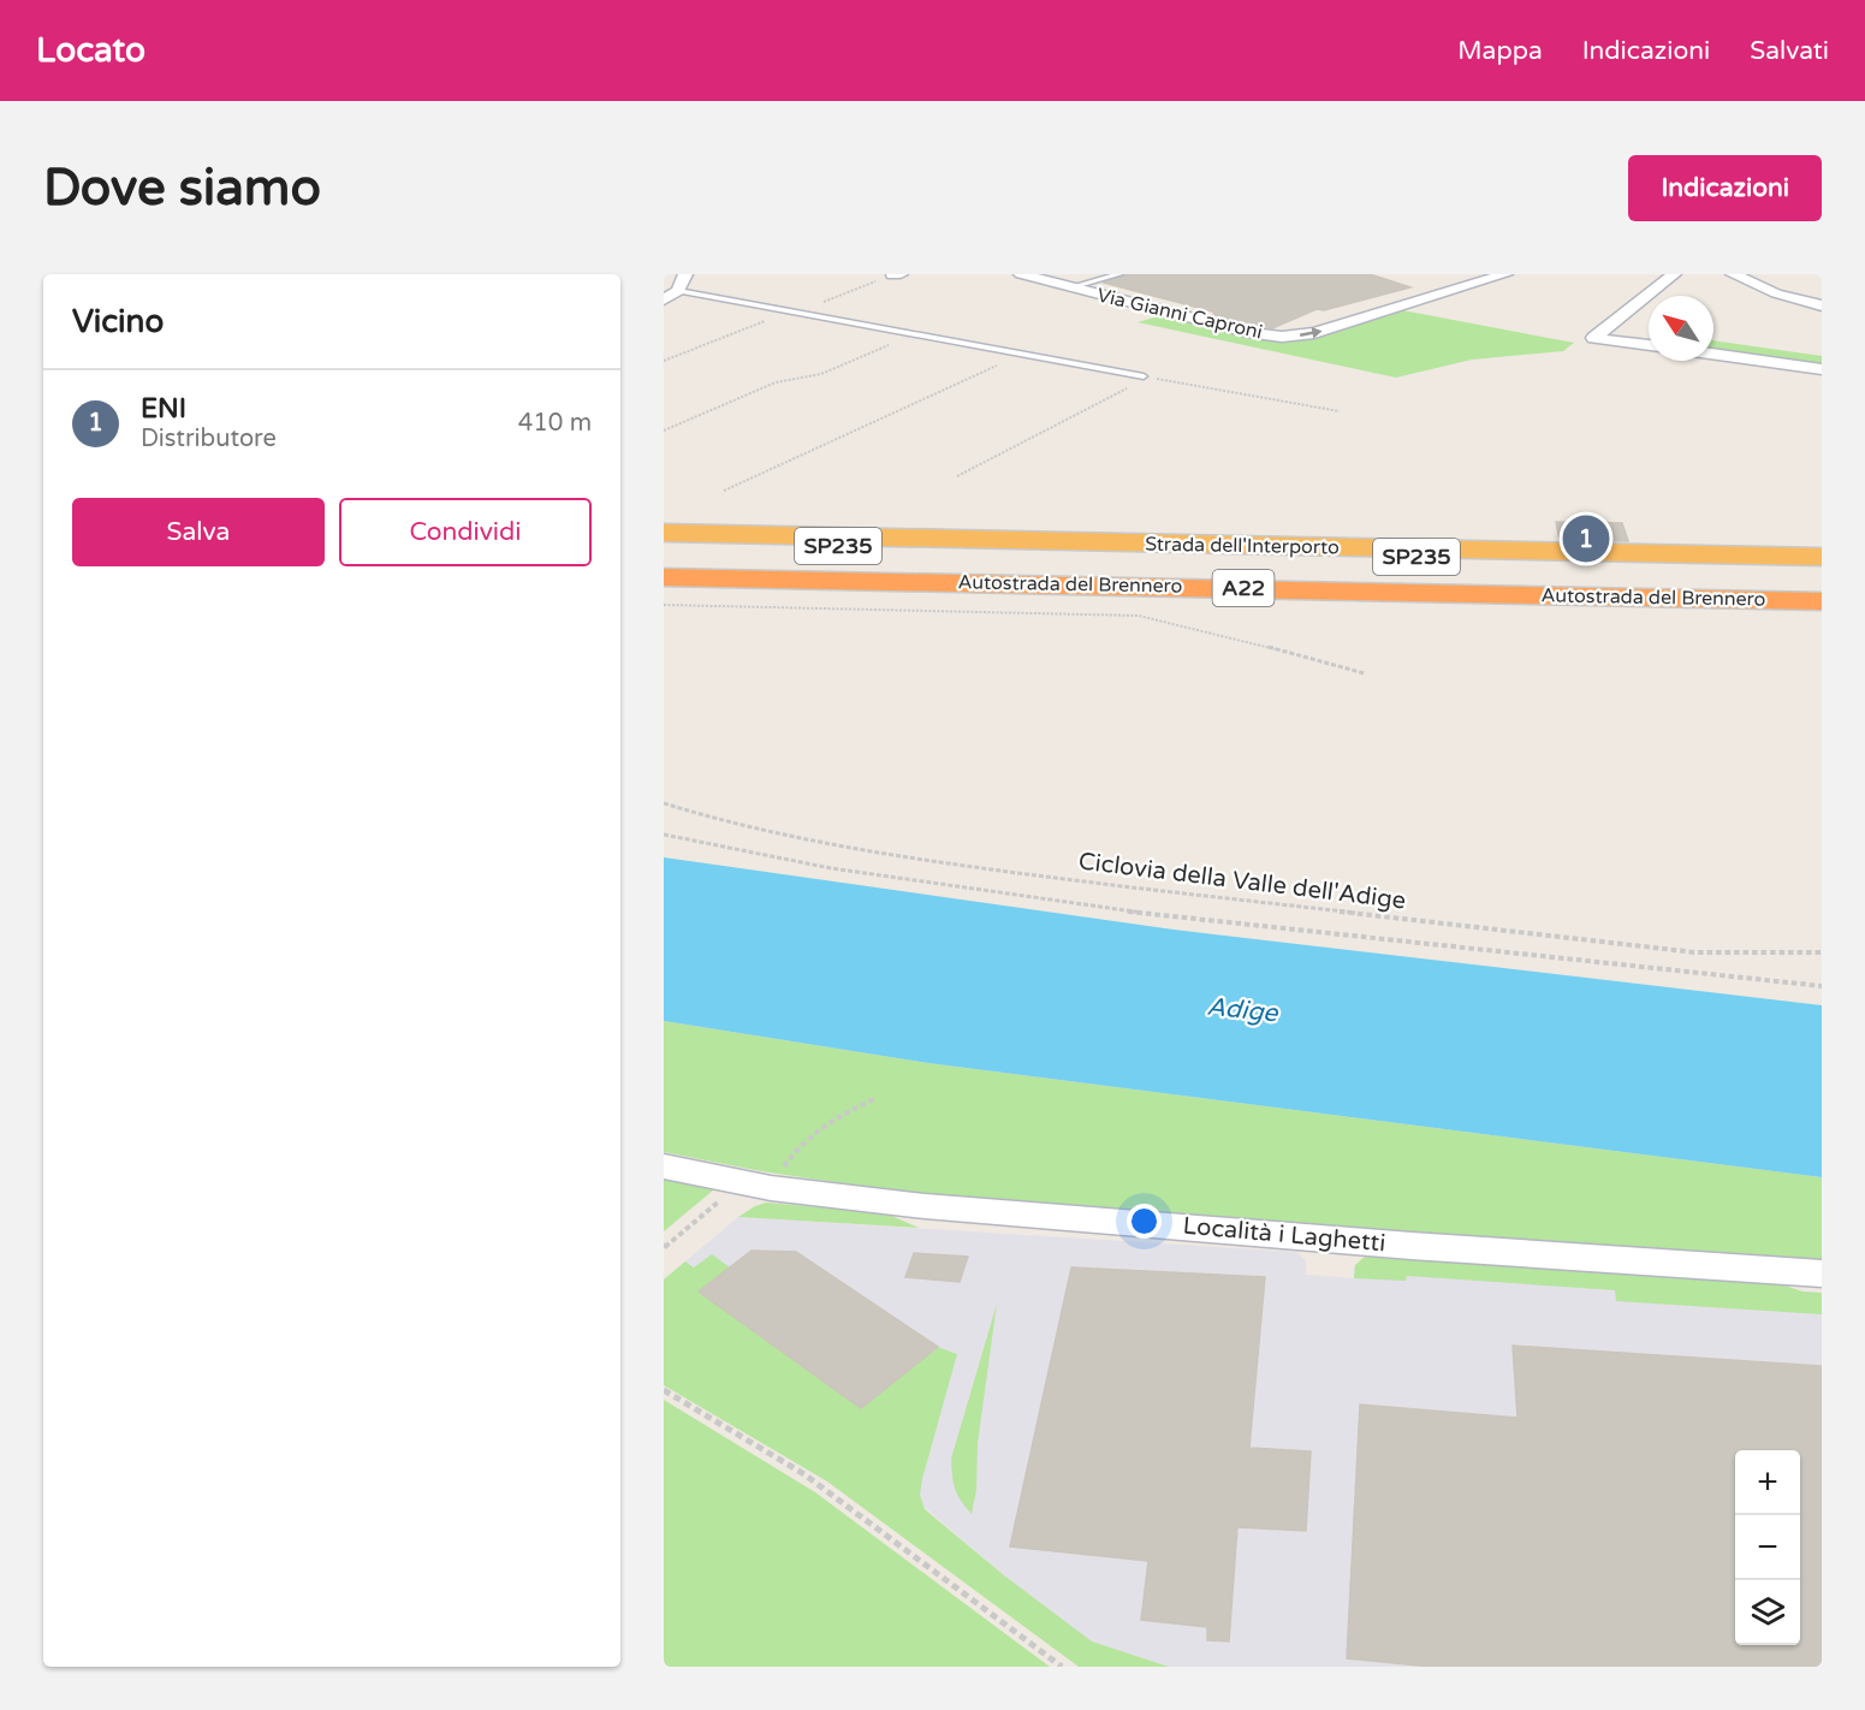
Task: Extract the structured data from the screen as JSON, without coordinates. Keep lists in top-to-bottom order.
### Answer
{
  "streets": {
    "highway": [
      "SP235",
      "Strada dell'Interporto",
      "Autostrada del Brennero",
      "A22"
    ],
    "street": ["Via Gianni Caproni", "Località i Laghetti"],
    "path": ["Ciclovia della Valle dell'Adige"]
  },
  "one_way": ["Via Gianni Caproni"],
  "water": ["Adige"],
  "north": "top left",
  "page": {
    "header": "Locato",
    "nav": ["Mappa", "Indicazioni", "Salvati"],
    "buttons": [
      "Indicazioni",
      ["Salva", "Condividi"]
    ],
    "title": "Dove siamo",
    "heading": "Vicino",
    "list": [
      {
        "mark": "1",
        "name": "ENI",
        "note": "Distributore",
        "value": "410 m"
      }
    ],
    "pins": "1",
    "map_buttons": ["+", "−"]
  }
}
